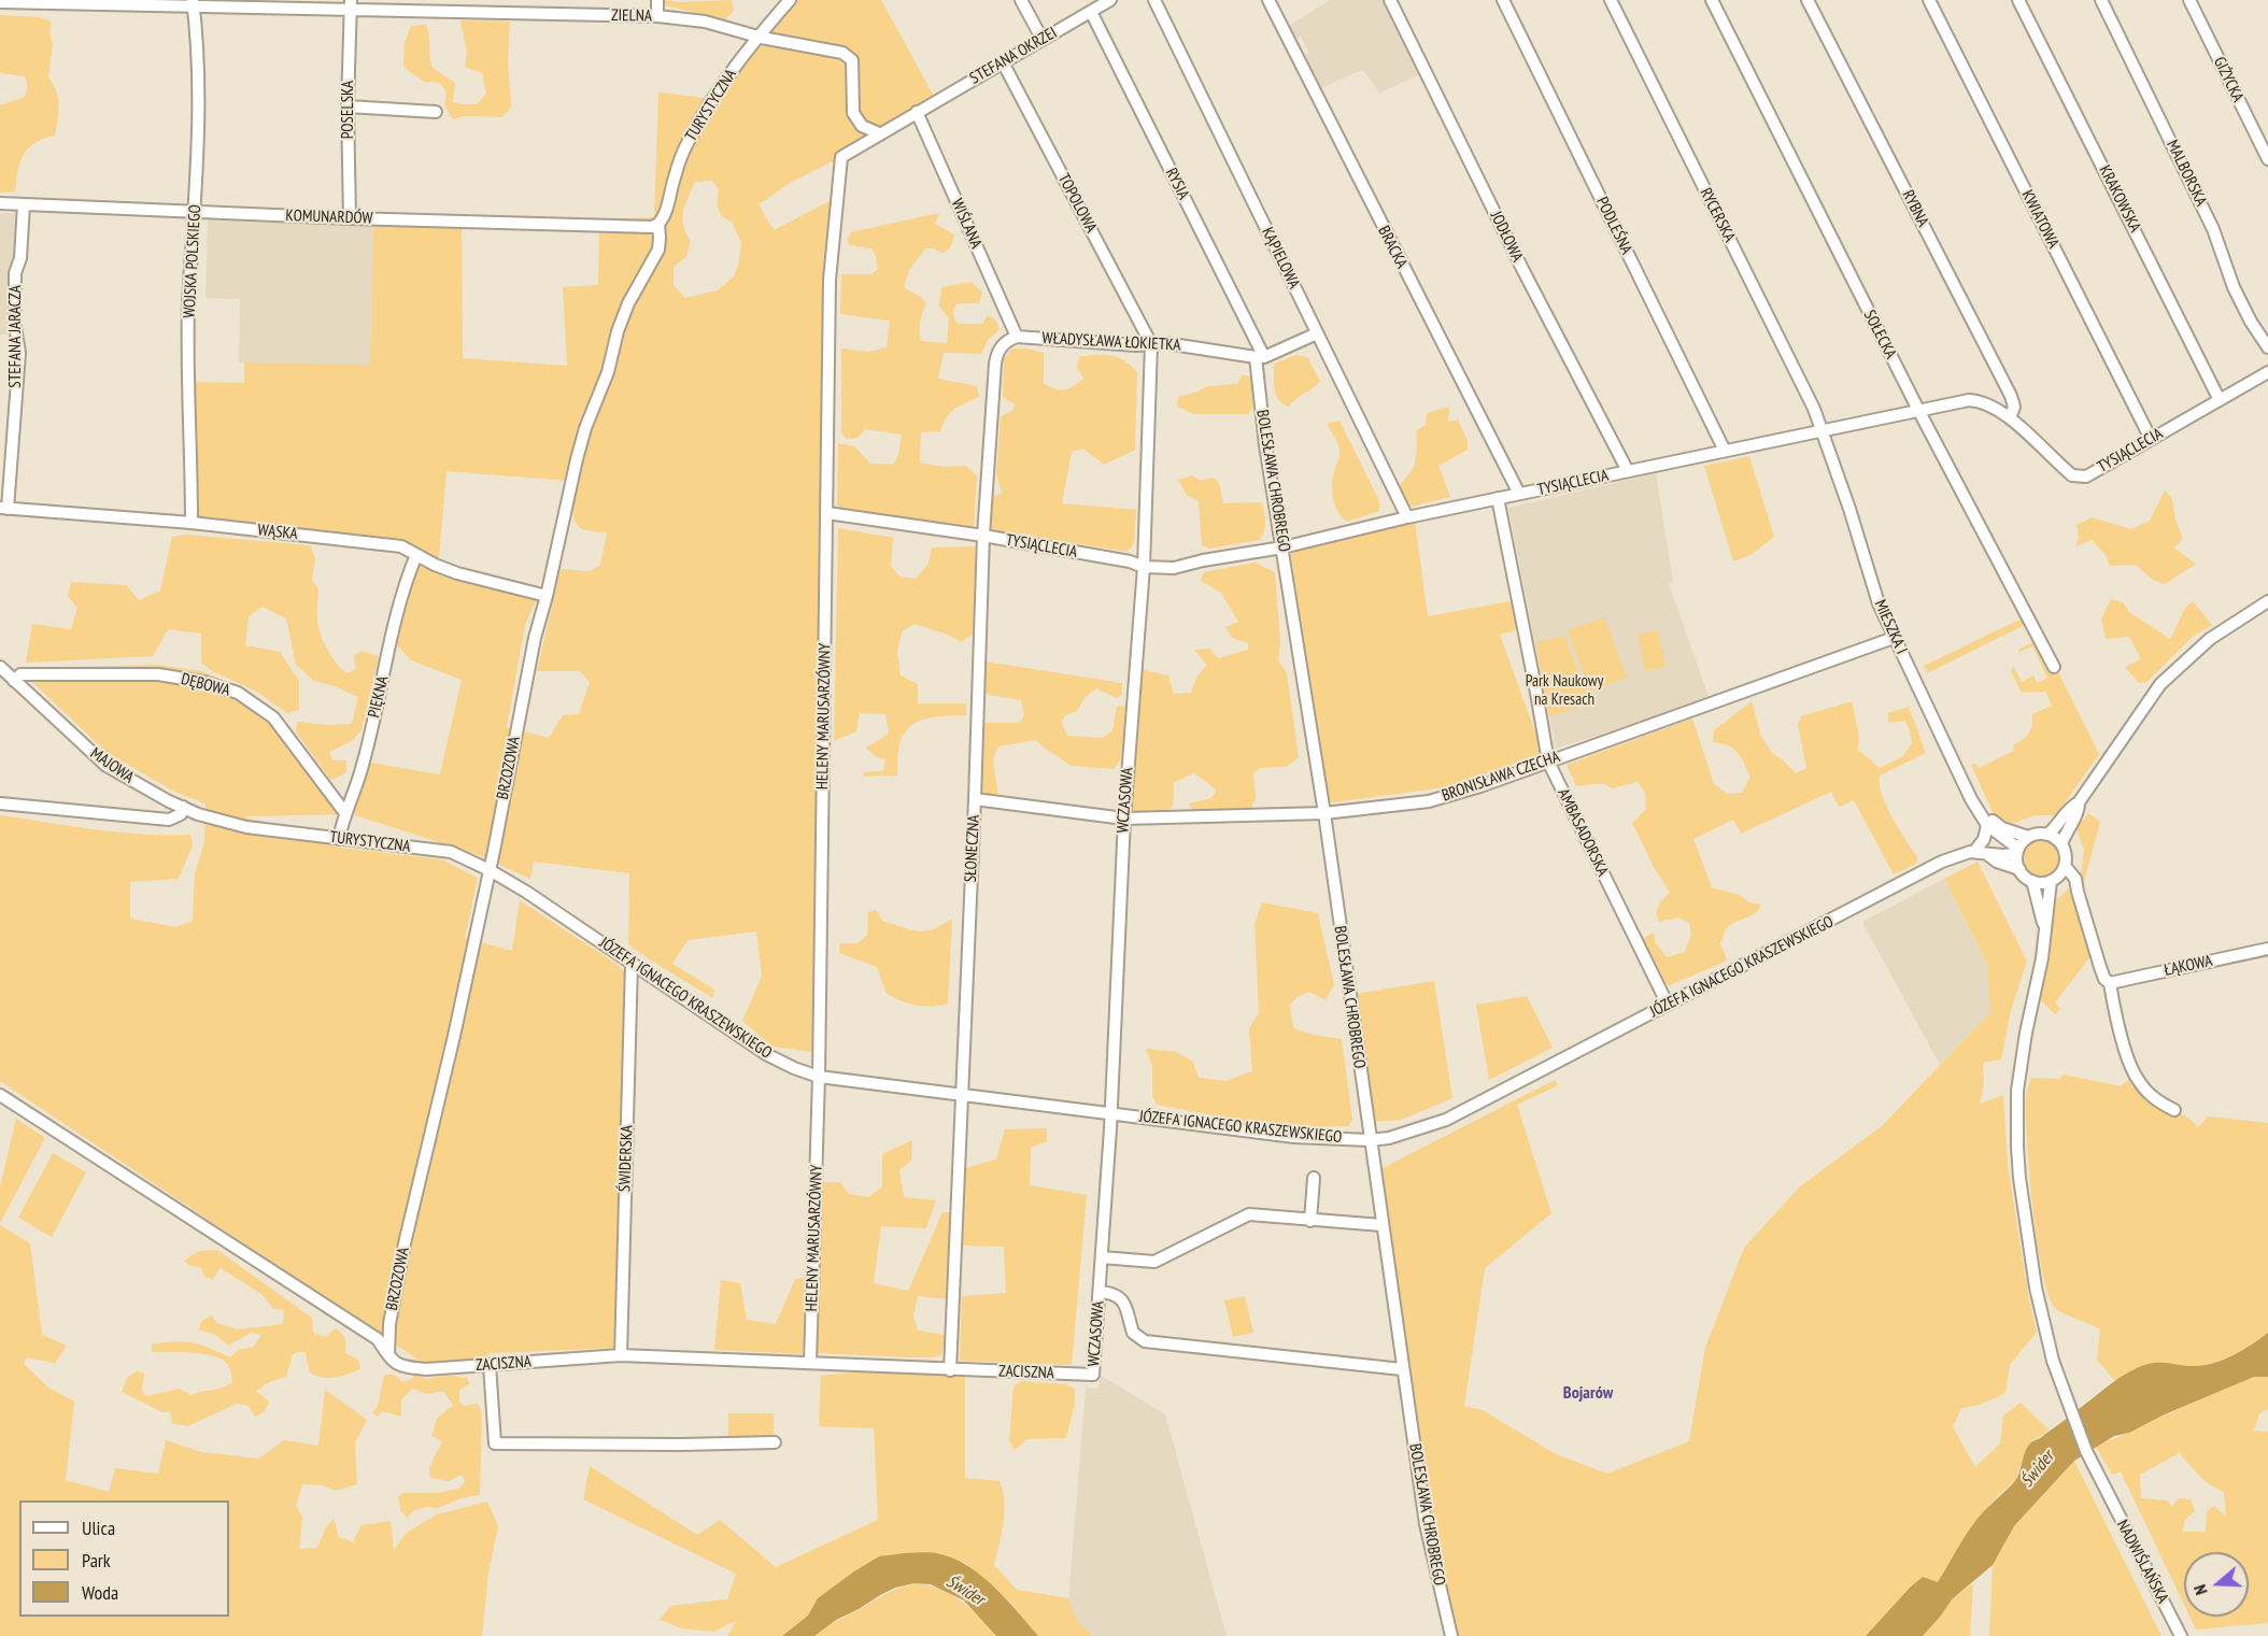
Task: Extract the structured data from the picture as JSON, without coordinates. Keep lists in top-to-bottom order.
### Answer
{
  "streets": {
    "street": [
      "ZIELNA",
      "STEFANA OKRZEI",
      "GIŻYCKA",
      "TURYSTYCZNA",
      "POSELSKA",
      "MALBORSKA",
      "RYSIA",
      "KRAKOWSKA",
      "TOPOLOWA",
      "RYBNA",
      "RYCERSKA",
      "KOMUNARDÓW",
      "KWIATOWA",
      "WIŚLANA",
      "PODLEŚNA",
      "JODŁOWA",
      "BRACKA",
      "KĄPIELOWA",
      "WOJSKA POLSKIEGO",
      "SOŁECKA",
      "STEFANA JARACZA",
      "WŁADYSŁAWA ŁOKIETKA",
      "TYSIĄCLECIA",
      "BOLESŁAWA CHROBREGO",
      "WĄSKA",
      "MIESZKA I",
      "DĘBOWA",
      "PIĘKNA",
      "HELENY MARUSARZÓWNY",
      "MAJOWA",
      "BRZOZOWA",
      "BRONISŁAWA CZECHA",
      "WCZASOWA",
      "AMBASADORSKA",
      "SŁONECZNA",
      "ŁĄKOWA",
      "JÓZEFA IGNACEGO KRASZEWSKIEGO",
      "ŚWIDERSKA",
      "ZACISZNA",
      "NADWIŚLAŃSKA"
    ]
  },
  "crossings": [
    ["ZIELNA", "TURYSTYCZNA"],
    ["ZIELNA", "POSELSKA"],
    ["ZIELNA", "WOJSKA POLSKIEGO"],
    ["ZIELNA", "HELENY MARUSARZÓWNY"],
    ["STEFANA OKRZEI", "RYSIA"],
    ["STEFANA OKRZEI", "TOPOLOWA"],
    ["STEFANA OKRZEI", "WIŚLANA"],
    ["STEFANA OKRZEI", "HELENY MARUSARZÓWNY"],
    ["TURYSTYCZNA", "KOMUNARDÓW"],
    ["TURYSTYCZNA", "PIĘKNA"],
    ["TURYSTYCZNA", "MAJOWA"],
    ["TURYSTYCZNA", "BRZOZOWA"],
    ["TURYSTYCZNA", "JÓZEFA IGNACEGO KRASZEWSKIEGO"],
    ["POSELSKA", "KOMUNARDÓW"],
    ["RYSIA", "WŁADYSŁAWA ŁOKIETKA"],
    ["RYSIA", "BOLESŁAWA CHROBREGO"],
    ["KRAKOWSKA", "TYSIĄCLECIA"],
    ["TOPOLOWA", "WŁADYSŁAWA ŁOKIETKA"],
    ["TOPOLOWA", "WCZASOWA"],
    ["RYBNA", "TYSIĄCLECIA"],
    ["RYCERSKA", "TYSIĄCLECIA"],
    ["RYCERSKA", "MIESZKA I"],
    ["KOMUNARDÓW", "WOJSKA POLSKIEGO"],
    ["KOMUNARDÓW", "STEFANA JARACZA"],
    ["KOMUNARDÓW", "BRZOZOWA"],
    ["KWIATOWA", "TYSIĄCLECIA"],
    ["WIŚLANA", "WŁADYSŁAWA ŁOKIETKA"],
    ["WIŚLANA", "HELENY MARUSARZÓWNY"],
    ["WIŚLANA", "SŁONECZNA"],
    ["PODLEŚNA", "TYSIĄCLECIA"],
    ["JODŁOWA", "TYSIĄCLECIA"],
    ["BRACKA", "TYSIĄCLECIA"],
    ["KĄPIELOWA", "TYSIĄCLECIA"],
    ["WOJSKA POLSKIEGO", "WĄSKA"],
    ["SOŁECKA", "TYSIĄCLECIA"],
    ["STEFANA JARACZA", "WĄSKA"],
    ["WŁADYSŁAWA ŁOKIETKA", "BOLESŁAWA CHROBREGO"],
    ["WŁADYSŁAWA ŁOKIETKA", "WCZASOWA"],
    ["WŁADYSŁAWA ŁOKIETKA", "SŁONECZNA"],
    ["TYSIĄCLECIA", "BOLESŁAWA CHROBREGO"],
    ["TYSIĄCLECIA", "MIESZKA I"],
    ["TYSIĄCLECIA", "HELENY MARUSARZÓWNY"],
    ["TYSIĄCLECIA", "WCZASOWA"],
    ["TYSIĄCLECIA", "AMBASADORSKA"],
    ["TYSIĄCLECIA", "SŁONECZNA"],
    ["BOLESŁAWA CHROBREGO", "BRONISŁAWA CZECHA"],
    ["BOLESŁAWA CHROBREGO", "JÓZEFA IGNACEGO KRASZEWSKIEGO"],
    ["WĄSKA", "PIĘKNA"],
    ["WĄSKA", "BRZOZOWA"],
    ["MIESZKA I", "BRONISŁAWA CZECHA"],
    ["MIESZKA I", "JÓZEFA IGNACEGO KRASZEWSKIEGO"],
    ["DĘBOWA", "PIĘKNA"],
    ["DĘBOWA", "MAJOWA"],
    ["HELENY MARUSARZÓWNY", "JÓZEFA IGNACEGO KRASZEWSKIEGO"],
    ["HELENY MARUSARZÓWNY", "ZACISZNA"],
    ["BRZOZOWA", "JÓZEFA IGNACEGO KRASZEWSKIEGO"],
    ["BRZOZOWA", "ZACISZNA"],
    ["BRONISŁAWA CZECHA", "WCZASOWA"],
    ["BRONISŁAWA CZECHA", "AMBASADORSKA"],
    ["BRONISŁAWA CZECHA", "SŁONECZNA"],
    ["WCZASOWA", "JÓZEFA IGNACEGO KRASZEWSKIEGO"],
    ["WCZASOWA", "ZACISZNA"],
    ["AMBASADORSKA", "JÓZEFA IGNACEGO KRASZEWSKIEGO"],
    ["SŁONECZNA", "JÓZEFA IGNACEGO KRASZEWSKIEGO"],
    ["SŁONECZNA", "ZACISZNA"],
    ["JÓZEFA IGNACEGO KRASZEWSKIEGO", "ŚWIDERSKA"],
    ["ŚWIDERSKA", "ZACISZNA"]
  ],
  "districts": ["Bojarów"],
  "water": ["Świder"],
  "parks": ["Park Naukowy na Kresach"],
  "legend": ["Ulica", "Park", "Woda"],
  "north": "left"
}
